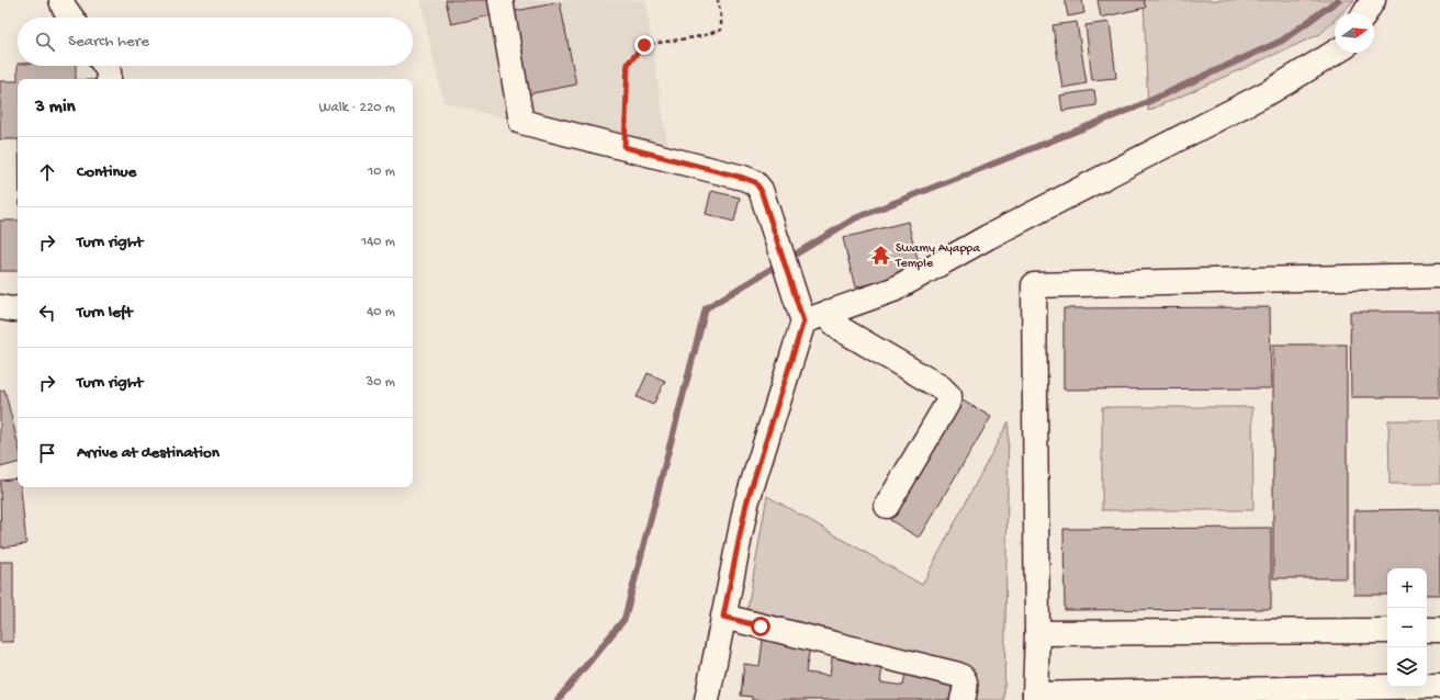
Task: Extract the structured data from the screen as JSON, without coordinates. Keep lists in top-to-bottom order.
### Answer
{
  "places": {
    "temple": ["Swamy Ayappa Temple"]
  },
  "north": "right",
  "page": {
    "search": "Search here",
    "heading": ["3 min", "Walk · 220 m"],
    "list": [
      ["Continue", "10 m"],
      ["Turn right", "140 m"],
      ["Turn left", "40 m"],
      ["Turn right", "30 m"],
      "Arrive at destination"
    ],
    "map_buttons": ["+", "−"]
  }
}
